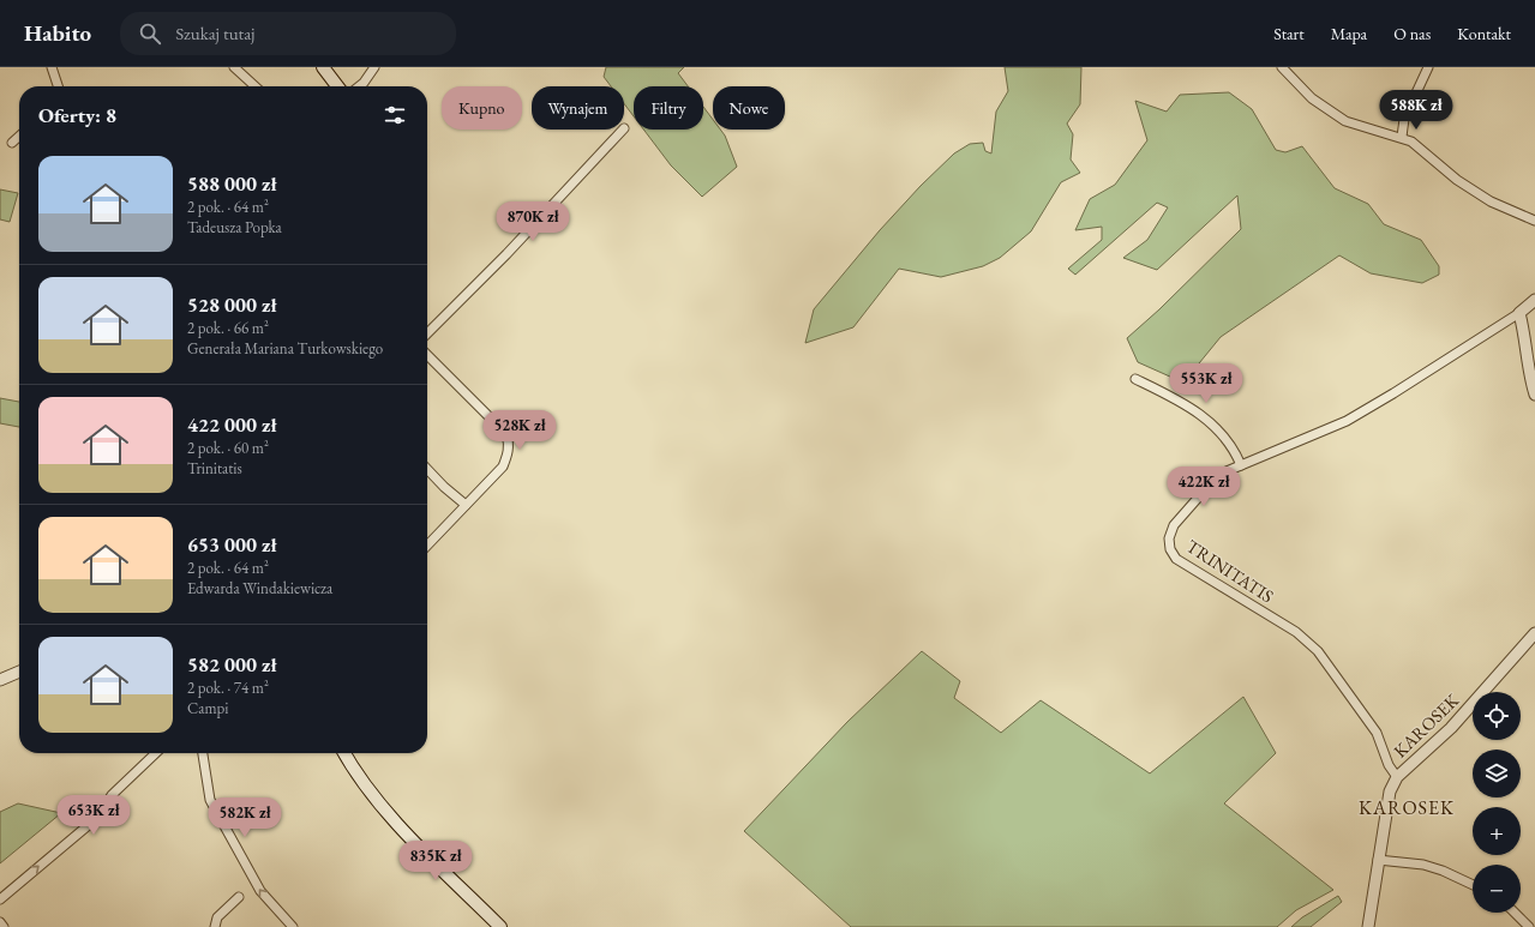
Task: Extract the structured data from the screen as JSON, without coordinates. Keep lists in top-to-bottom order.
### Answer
{
  "streets": {
    "street": ["TRINITATIS", "KAROSEK"]
  },
  "crossings": [
    ["TRINITATIS", "KAROSEK"]
  ],
  "districts": ["KAROSEK"],
  "page": {
    "header": "Habito",
    "search": "Szukaj tutaj",
    "nav": [
      "Start",
      "Mapa",
      "O nas",
      "Kontakt"
    ],
    "chip": [
      "Kupno",
      "Wynajem",
      "Filtry",
      "Nowe"
    ],
    "heading": "Oferty: 8",
    "price": [
      "588K zł",
      "870K zł",
      "553K zł",
      "528K zł",
      "422K zł",
      "653K zł",
      "582K zł",
      "835K zł"
    ],
    "list": [
      {
        "name": "588 000 zł",
        "note": "2 pok. · 64 m² · Tadeusza Popka"
      },
      {
        "name": "528 000 zł",
        "note": "2 pok. · 66 m² · Generała Mariana Turkowskiego"
      },
      {
        "name": "422 000 zł",
        "note": "2 pok. · 60 m² · Trinitatis"
      },
      {
        "name": "653 000 zł",
        "note": "2 pok. · 64 m² · Edwarda Windakiewicza"
      },
      {
        "name": "582 000 zł",
        "note": "2 pok. · 74 m² · Campi"
      }
    ],
    "map_buttons": ["+", "−"]
  }
}
